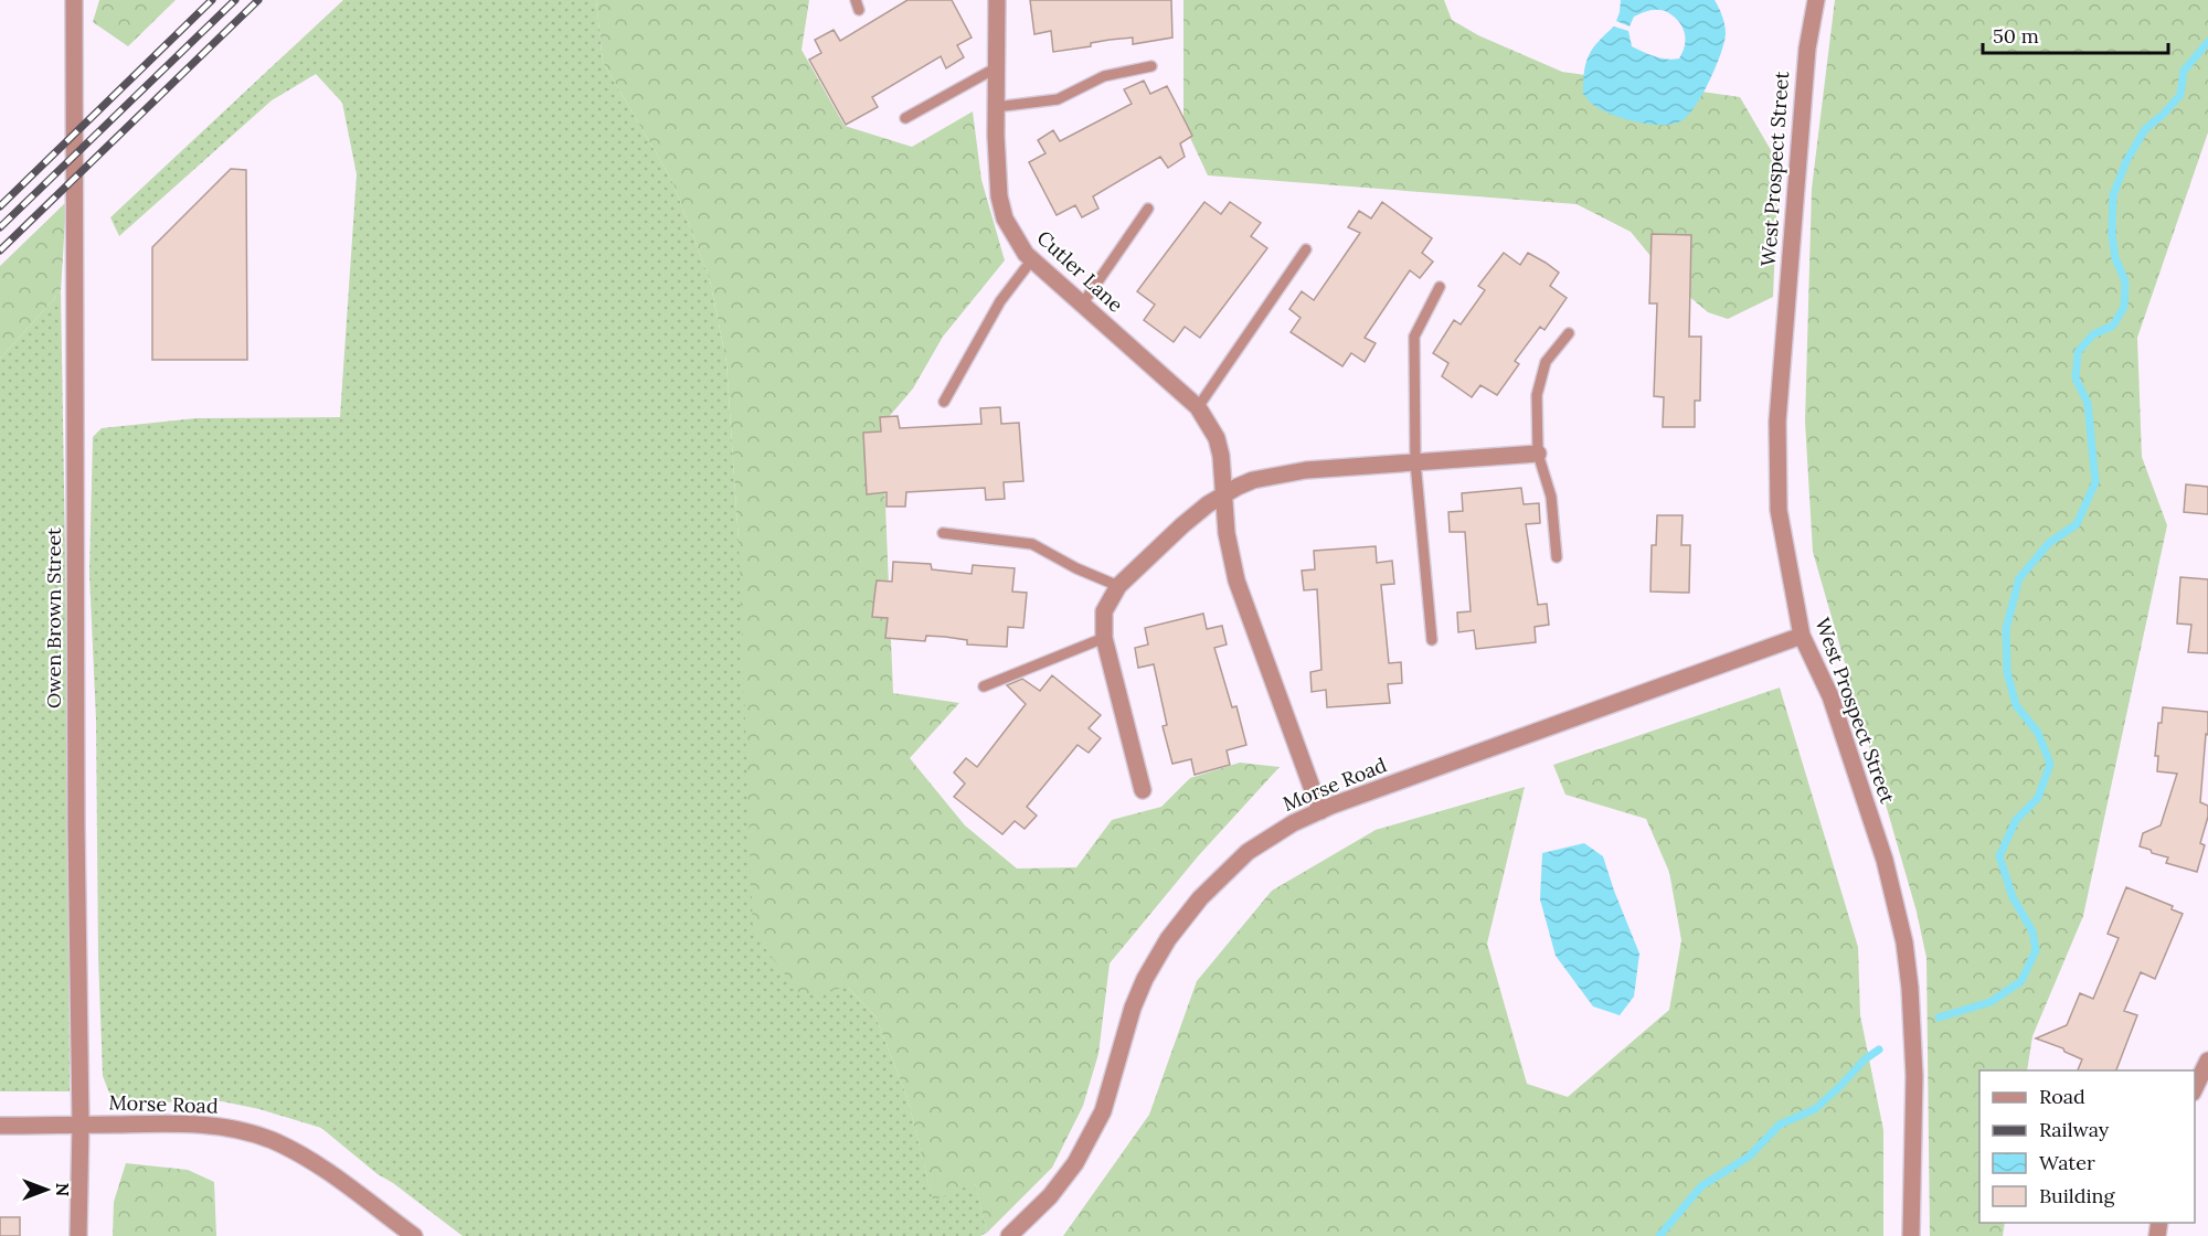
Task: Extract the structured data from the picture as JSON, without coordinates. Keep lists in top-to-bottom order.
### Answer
{
  "streets": {
    "street": [
      "West Prospect Street",
      "Cutler Lane",
      "Owen Brown Street",
      "Morse Road"
    ]
  },
  "crossings": [
    ["West Prospect Street", "Morse Road"],
    ["Cutler Lane", "Morse Road"],
    ["Owen Brown Street", "Morse Road"]
  ],
  "legend": [
    "Road",
    "Railway",
    "Water",
    "Building"
  ],
  "scale_bar": "50 m",
  "north": "right"
}
